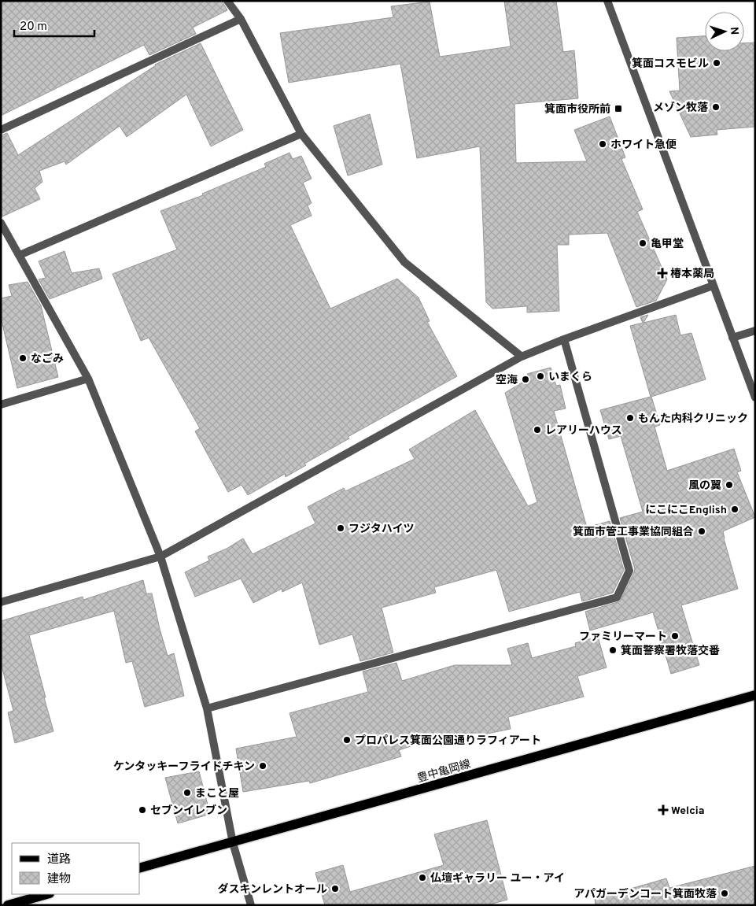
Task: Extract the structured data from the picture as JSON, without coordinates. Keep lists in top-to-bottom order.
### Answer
{
  "streets": {
    "main road": ["豊中亀岡線"]
  },
  "places": {
    "other": [
      "箕面コスモビル",
      "メゾン牧落",
      "ホワイト急便",
      "亀甲堂",
      "なごみ",
      "いまくら",
      "空海",
      "もんた内科クリニック",
      "レアリーハウス",
      "風の翼",
      "にこにこEnglish",
      "フジタハイツ",
      "箕面市管工事業協同組合",
      "ファミリーマート",
      "箕面警察署牧落交番",
      "プロパレス箕面公園通りラフィアート",
      "ケンタッキーフライドチキン",
      "まこと屋",
      "セブンイレブン",
      "仏壇ギャラリー ユー・アイ",
      "ダスキンレントオール",
      "アパガーデンコート箕面牧落"
    ],
    "transit": ["箕面市役所前"],
    "health": ["椿本薬局", "Welcia"]
  },
  "legend": ["道路", "建物"],
  "scale_bar": "20 m",
  "north": "right"
}
